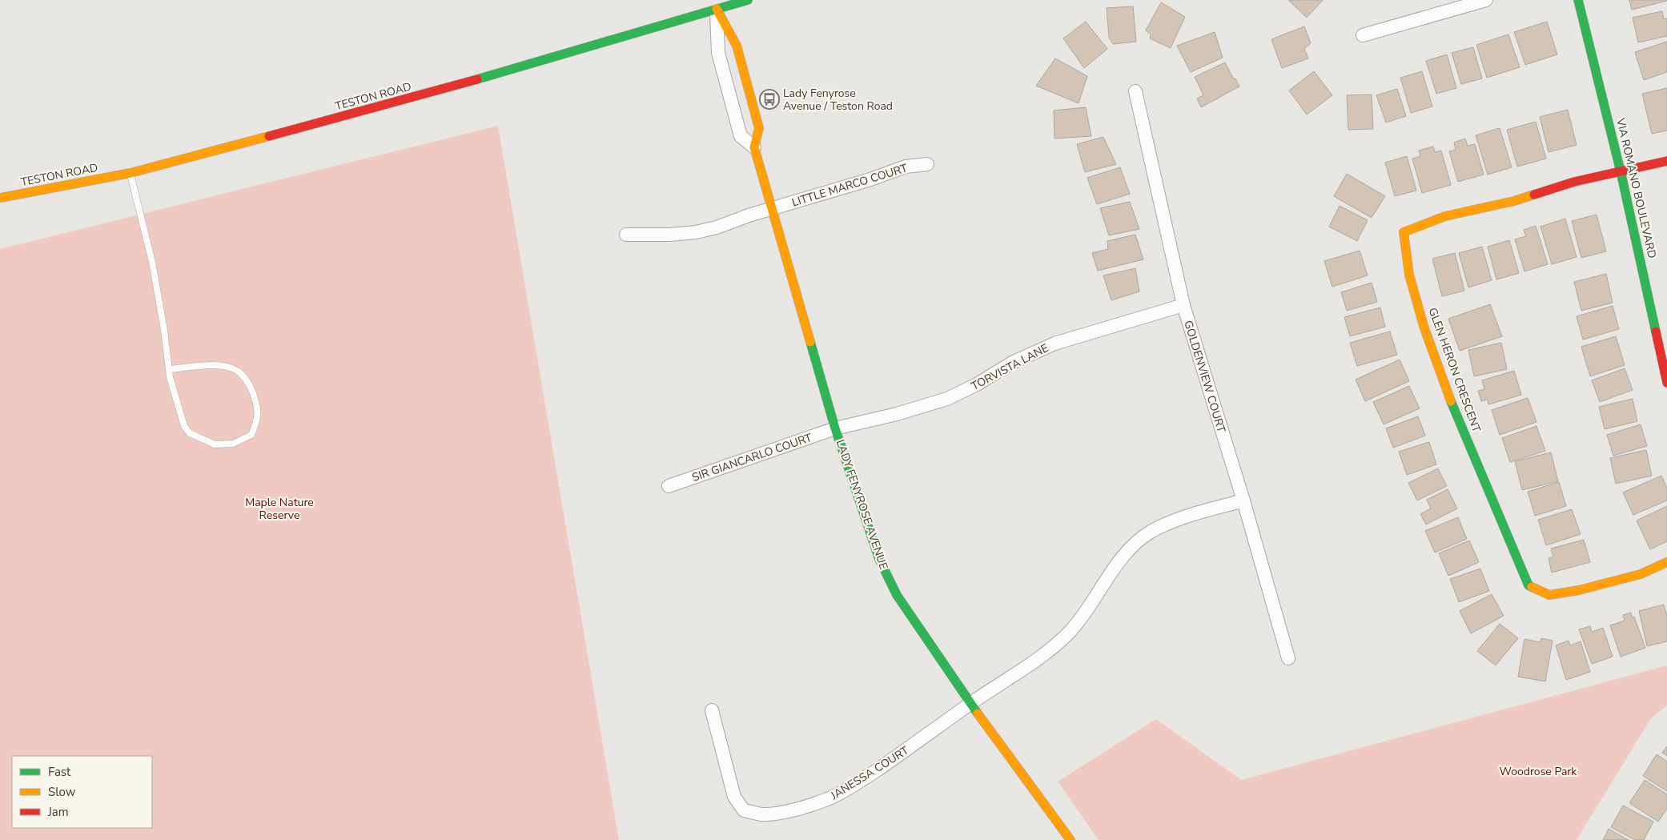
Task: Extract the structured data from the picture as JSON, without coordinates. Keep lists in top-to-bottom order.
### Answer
{
  "streets": {
    "street": [
      "TESTON ROAD",
      "LITTLE MARCO COURT",
      "VIA ROMANO BOULEVARD",
      "TORVISTA LANE",
      "GLEN HERON CRESCENT",
      "GOLDENVIEW COURT",
      "SIR GIANCARLO COURT",
      "LADY FENYROSE AVENUE",
      "JANESSA COURT"
    ]
  },
  "crossings": [
    ["TESTON ROAD", "LADY FENYROSE AVENUE"],
    ["LITTLE MARCO COURT", "LADY FENYROSE AVENUE"],
    ["VIA ROMANO BOULEVARD", "GLEN HERON CRESCENT"],
    ["TORVISTA LANE", "GOLDENVIEW COURT"],
    ["TORVISTA LANE", "SIR GIANCARLO COURT"],
    ["TORVISTA LANE", "LADY FENYROSE AVENUE"],
    ["GOLDENVIEW COURT", "JANESSA COURT"],
    ["SIR GIANCARLO COURT", "LADY FENYROSE AVENUE"],
    ["LADY FENYROSE AVENUE", "JANESSA COURT"]
  ],
  "parks": ["Maple Nature Reserve", "Woodrose Park"],
  "places": {
    "bus stop": ["Lady Fenyrose Avenue / Teston Road"]
  },
  "legend": ["Fast", "Slow", "Jam"]
}
